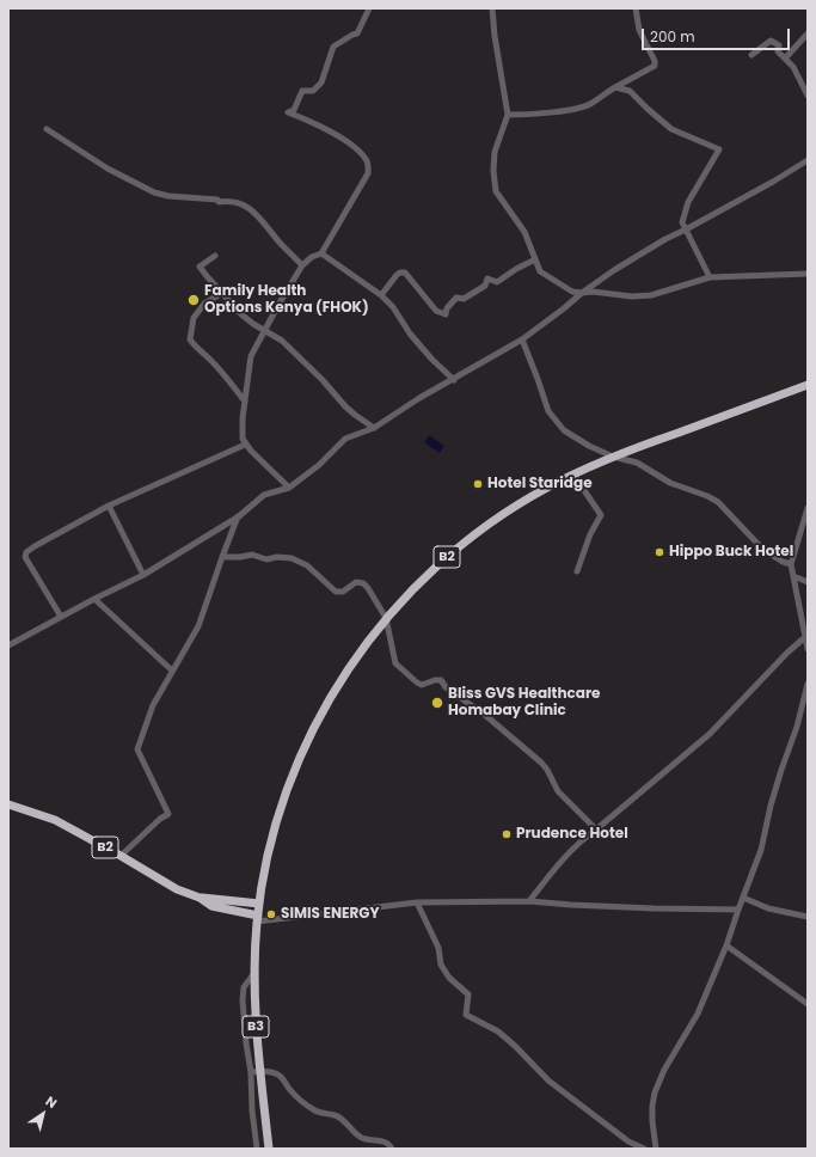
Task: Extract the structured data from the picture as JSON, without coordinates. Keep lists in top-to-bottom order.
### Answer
{
  "streets": {
    "highway": ["B2", "B3"]
  },
  "crossings": [
    ["B2", "B3"]
  ],
  "places": [
    "Family Health Options Kenya (FHOK)",
    "Hotel Staridge",
    "Hippo Buck Hotel",
    "Bliss GVS Healthcare Homabay Clinic",
    "Prudence Hotel",
    "SIMIS ENERGY"
  ],
  "scale_bar": "200 m",
  "north": "top right"
}
